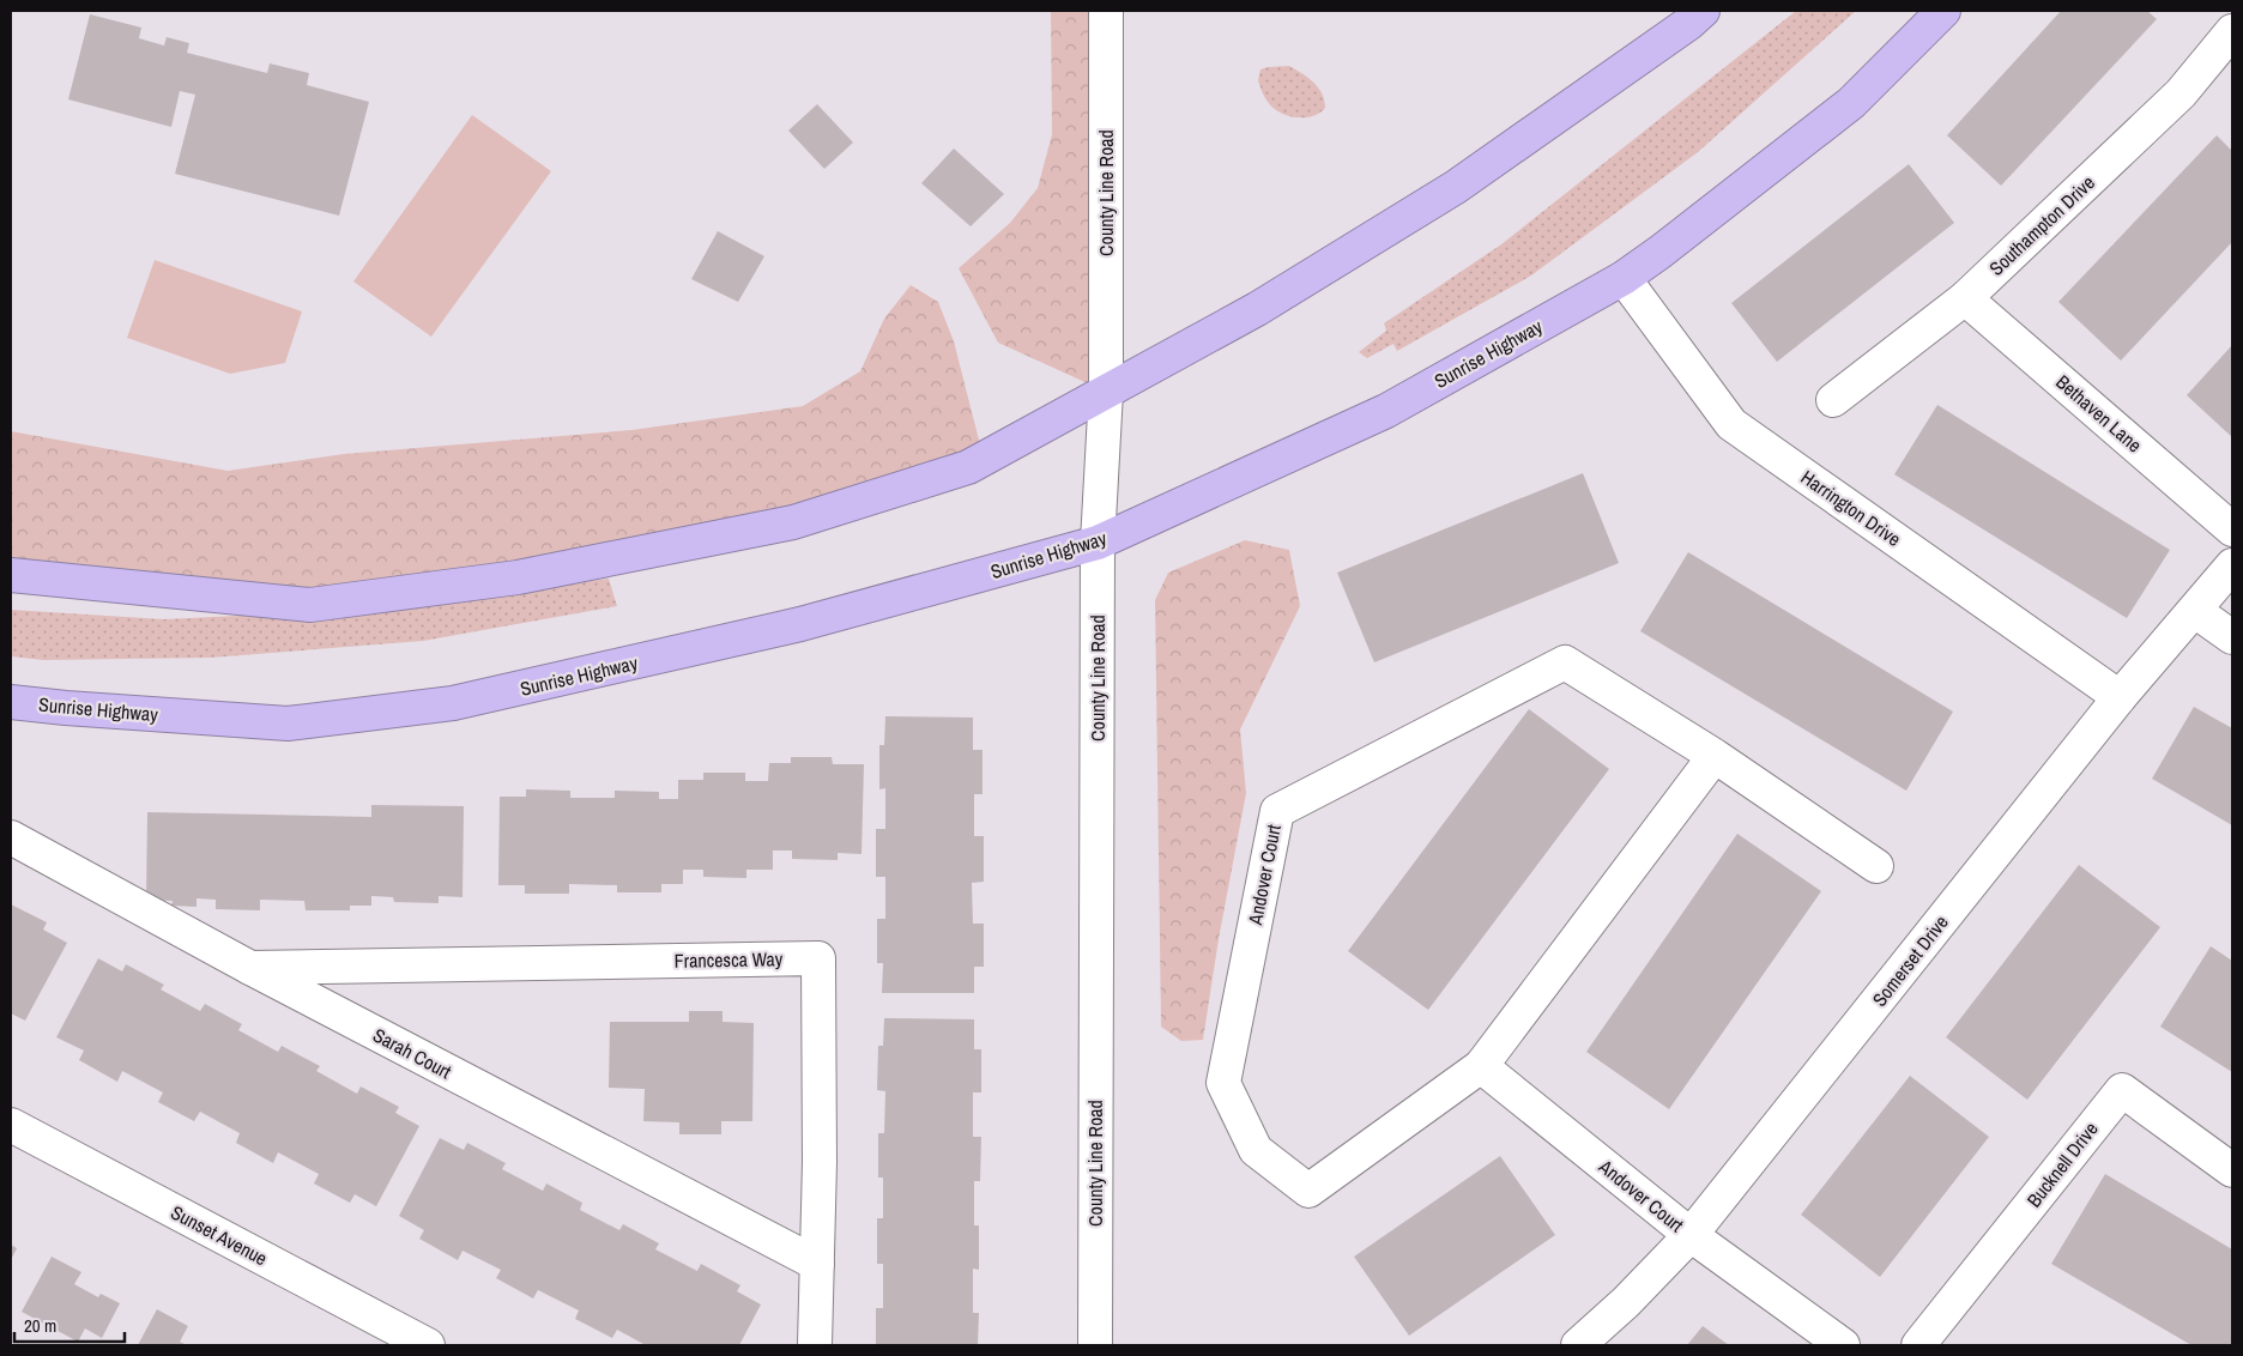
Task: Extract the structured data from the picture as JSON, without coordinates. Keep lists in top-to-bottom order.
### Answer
{
  "streets": {
    "highway": ["Sunrise Highway"],
    "street": [
      "County Line Road",
      "Southampton Drive",
      "Bethaven Lane",
      "Harrington Drive",
      "Andover Court",
      "Francesca Way",
      "Somerset Drive",
      "Sarah Court",
      "Bucknell Drive",
      "Sunset Avenue"
    ]
  },
  "crossings": [
    ["County Line Road", "Sunrise Highway"],
    ["Southampton Drive", "Bethaven Lane"],
    ["Sunrise Highway", "Harrington Drive"],
    ["Harrington Drive", "Somerset Drive"],
    ["Andover Court", "Somerset Drive"],
    ["Francesca Way", "Sarah Court"]
  ],
  "scale_bar": "20 m"
}
